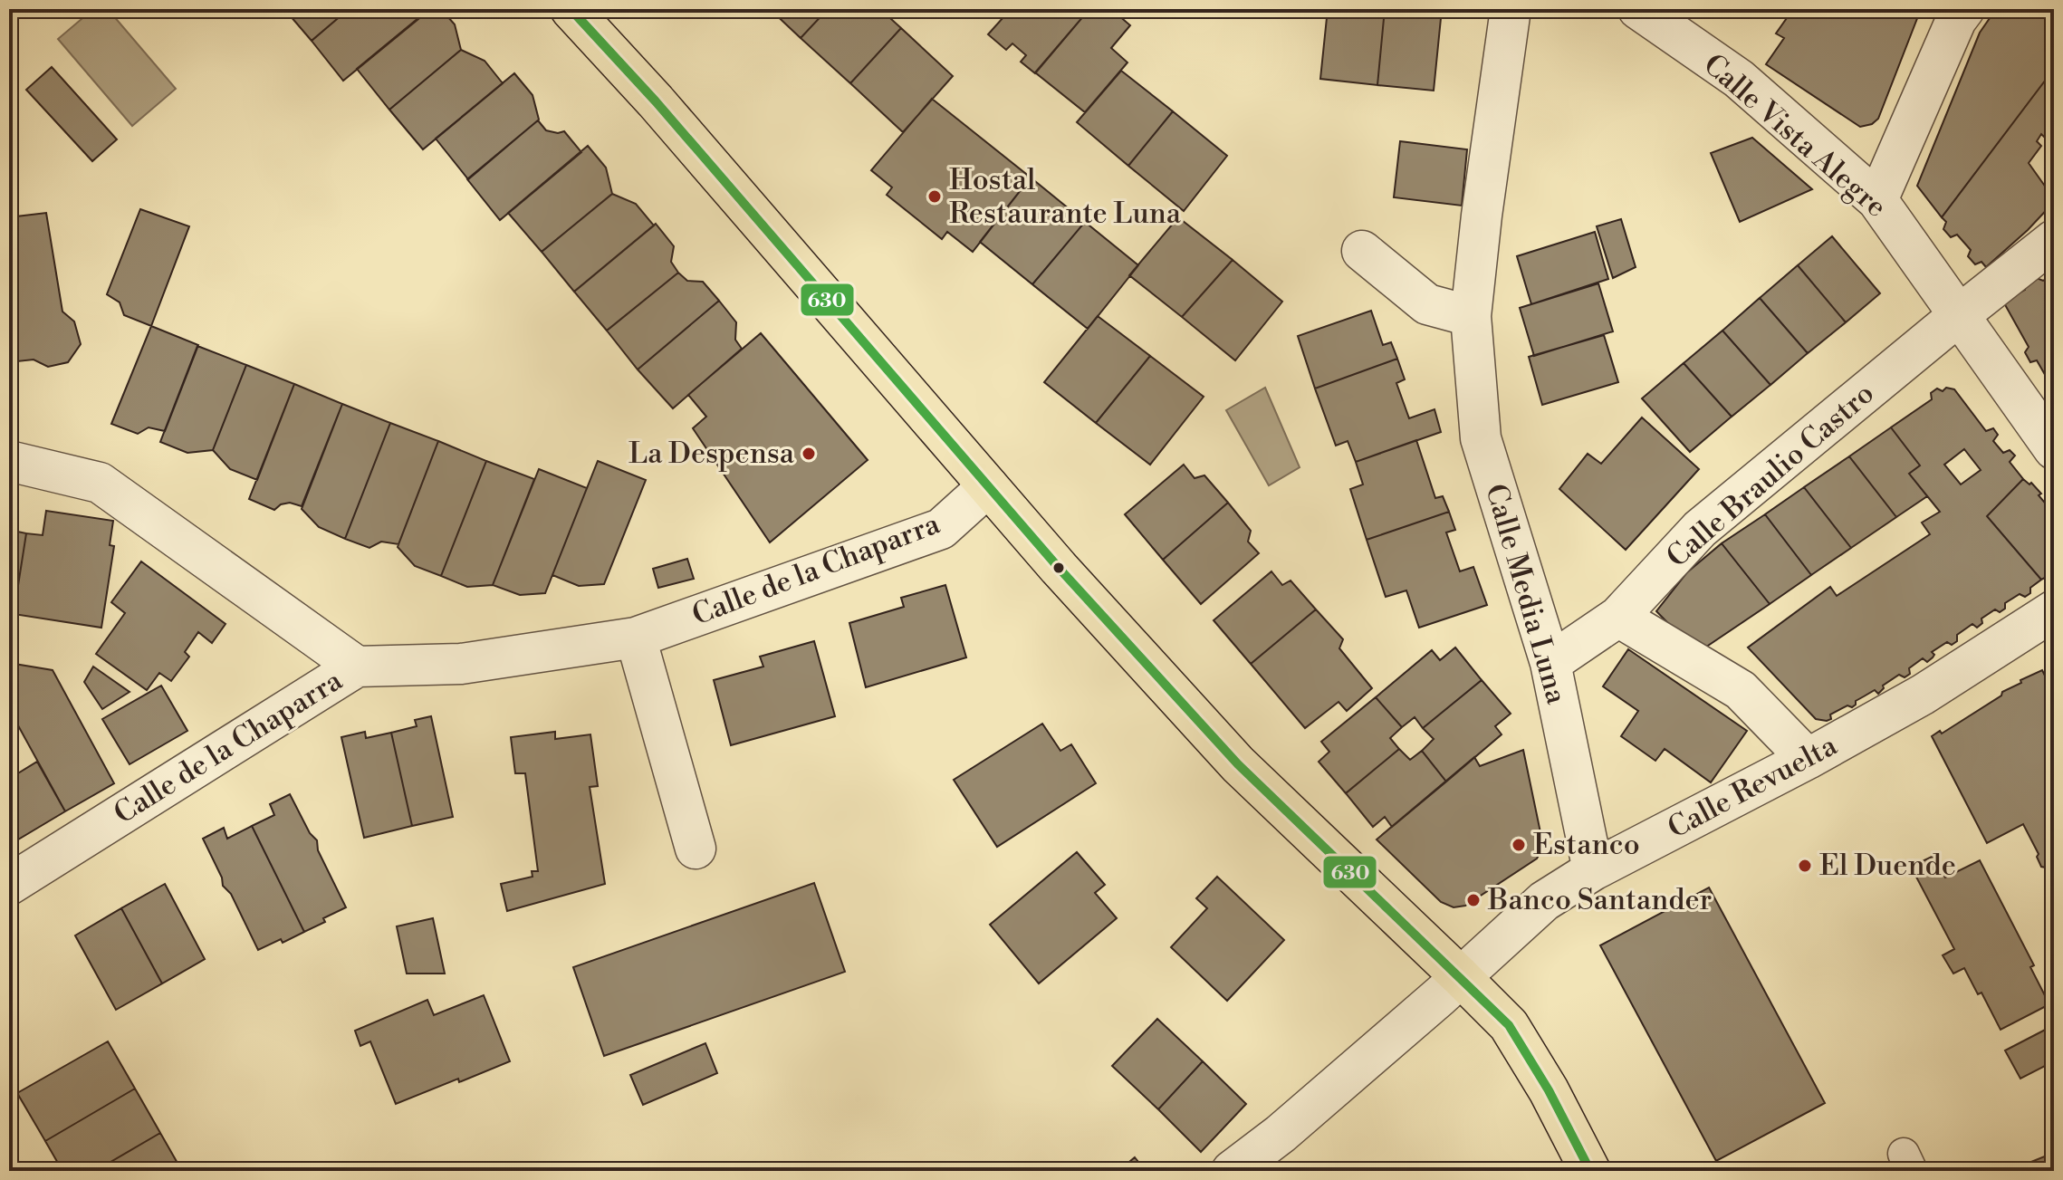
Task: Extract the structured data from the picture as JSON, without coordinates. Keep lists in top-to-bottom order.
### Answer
{
  "streets": {
    "street": [
      "Calle Vista Alegre",
      "Calle Braulio Castro",
      "Calle de la Chaparra",
      "Calle Media Luna",
      "Calle Revuelta"
    ]
  },
  "crossings": [
    ["Calle Vista Alegre", "Calle Braulio Castro"],
    ["Calle Braulio Castro", "Calle Media Luna"],
    ["Calle Media Luna", "Calle Revuelta"]
  ],
  "places": [
    "Hostal Restaurante Luna",
    "La Despensa",
    "Estanco",
    "El Duende",
    "Banco Santander"
  ],
  "lines": ["transit line 630"]
}
